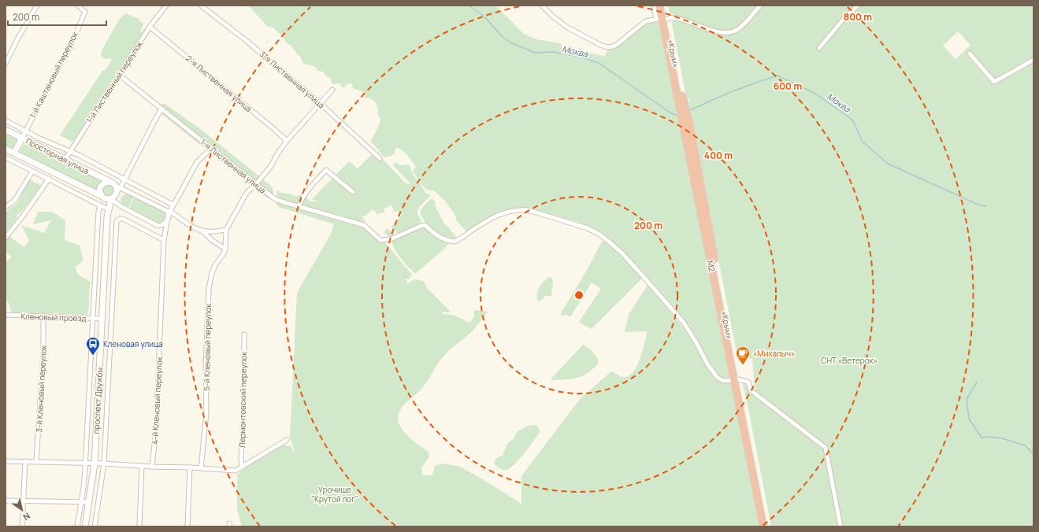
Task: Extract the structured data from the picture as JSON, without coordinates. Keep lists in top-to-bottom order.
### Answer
{
  "streets": {
    "highway": ["«Крым»", "М2"],
    "main road": ["Просторная улица", "проспект Дружбы"],
    "street": [
      "1-й Каштановый переулок",
      "3-я Лиственная улица",
      "1-й Лиственный переулок",
      "2-я Лиственная улица",
      "1-я Лиственная улица",
      "Кленовый проезд",
      "5-й Кленовый переулок",
      "3-й Кленовый переулок",
      "Лермонтовский переулок",
      "4-й Кленовый переулок"
    ]
  },
  "crossings": [
    ["«Крым»", "1-я Лиственная улица"],
    ["«Крым»", "М2"],
    ["1-й Каштановый переулок", "Просторная улица"],
    ["1-й Лиственный переулок", "2-я Лиственная улица"],
    ["1-й Лиственный переулок", "Просторная улица"],
    ["1-й Лиственный переулок", "1-я Лиственная улица"],
    ["Просторная улица", "проспект Дружбы"],
    ["1-я Лиственная улица", "М2"],
    ["Кленовый проезд", "3-й Кленовый переулок"],
    ["Кленовый проезд", "проспект Дружбы"]
  ],
  "water": ["Моква"],
  "parks": ["СНТ «Ветерок»", "Урочище \"Крутой лог\""],
  "places": {
    "bus stop": ["Кленовая улица"],
    "cafe": ["«Михалыч»"]
  },
  "scale_bar": "200 m",
  "north": "bottom right",
  "rings": [
    "800 m",
    "600 m",
    "400 m",
    "200 m"
  ]
}
